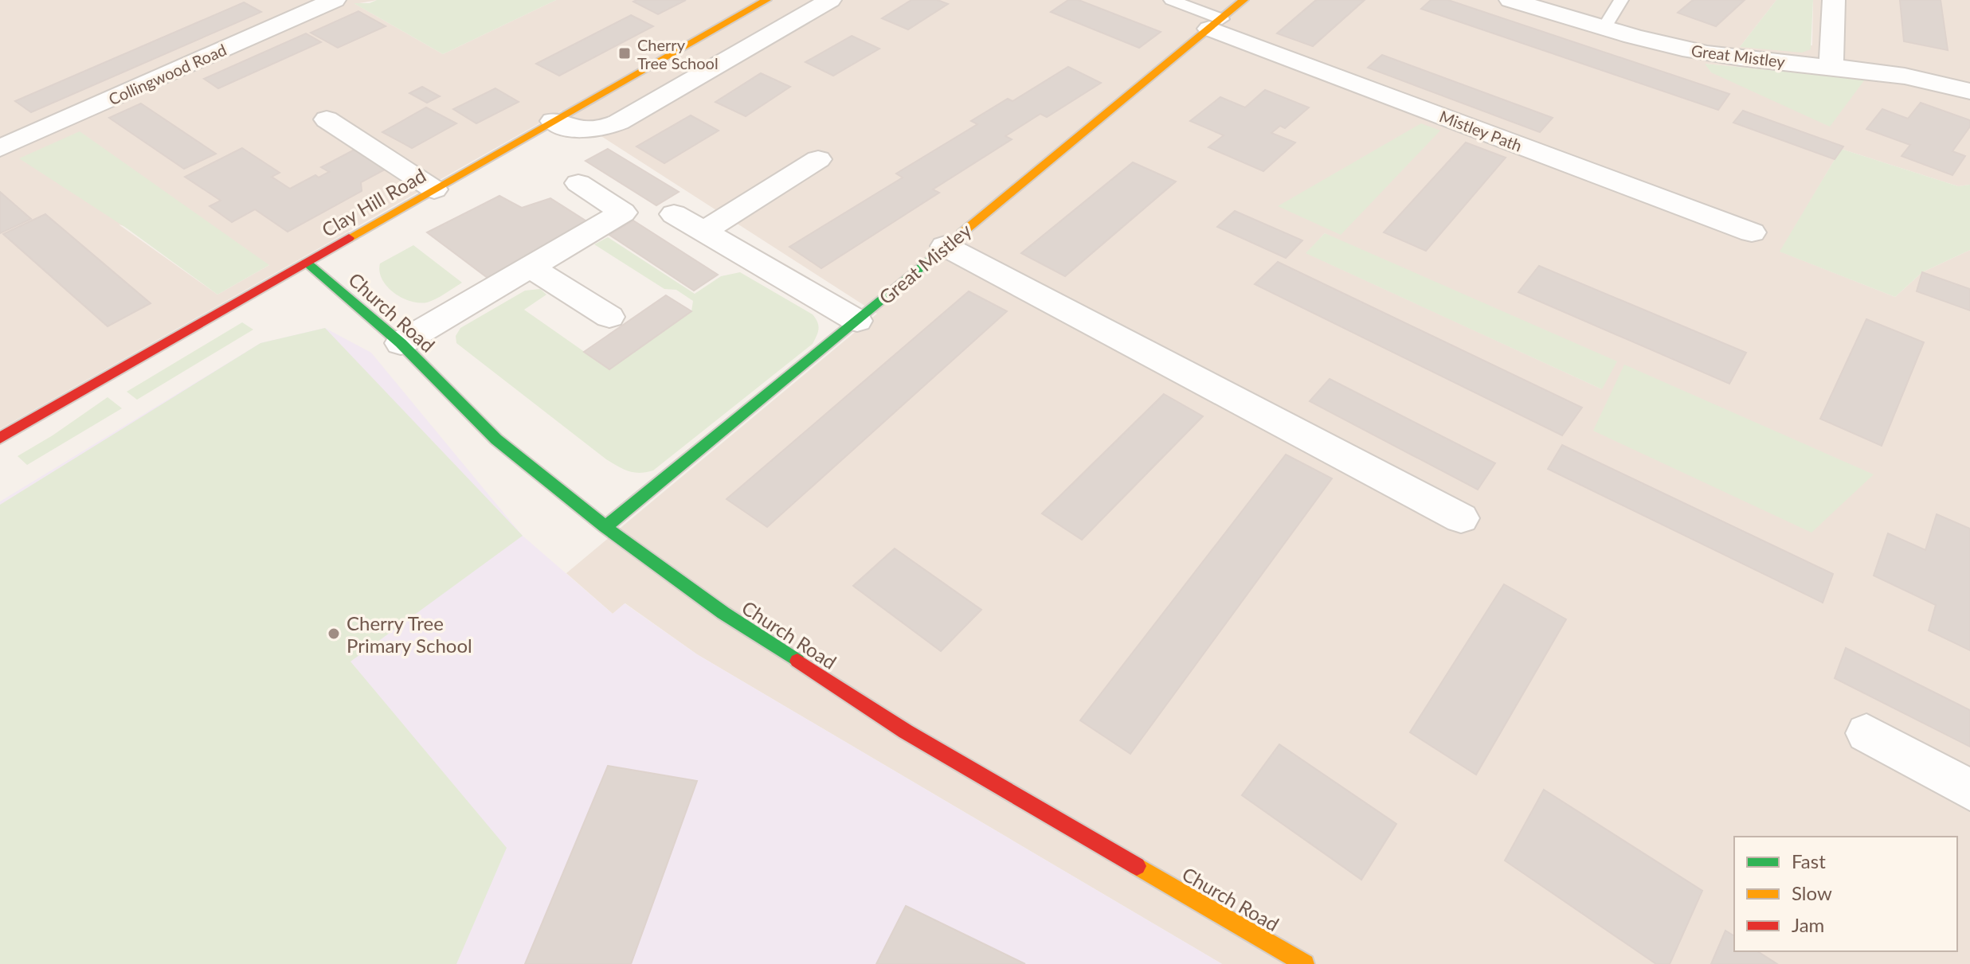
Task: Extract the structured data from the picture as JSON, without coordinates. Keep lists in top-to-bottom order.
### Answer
{
  "streets": {
    "street": [
      "Great Mistley",
      "Collingwood Road",
      "Mistley Path",
      "Clay Hill Road",
      "Church Road"
    ]
  },
  "crossings": [
    ["Great Mistley", "Mistley Path"],
    ["Great Mistley", "Church Road"],
    ["Clay Hill Road", "Church Road"]
  ],
  "places": {
    "transit": ["Cherry Tree School"],
    "other": ["Cherry Tree Primary School"]
  },
  "legend": ["Fast", "Slow", "Jam"]
}
